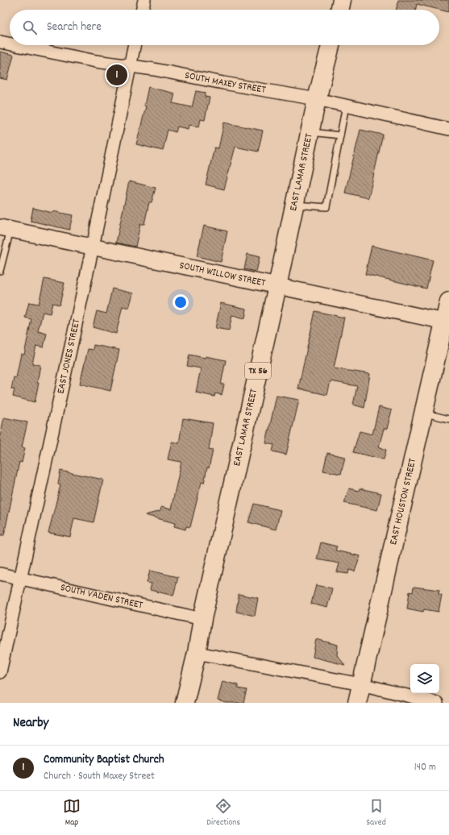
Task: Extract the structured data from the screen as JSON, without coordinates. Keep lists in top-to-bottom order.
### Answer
{
  "streets": {
    "main road": ["EAST LAMAR STREET", "TX 56", "EAST HOUSTON STREET"],
    "street": [
      "SOUTH MAXEY STREET",
      "SOUTH WILLOW STREET",
      "EAST JONES STREET",
      "SOUTH VADEN STREET"
    ]
  },
  "crossings": [
    ["SOUTH MAXEY STREET", "EAST LAMAR STREET"],
    ["SOUTH MAXEY STREET", "EAST JONES STREET"],
    ["EAST LAMAR STREET", "SOUTH WILLOW STREET"],
    ["EAST LAMAR STREET", "SOUTH VADEN STREET"],
    ["SOUTH WILLOW STREET", "EAST JONES STREET"],
    ["SOUTH WILLOW STREET", "EAST HOUSTON STREET"],
    ["EAST JONES STREET", "SOUTH VADEN STREET"]
  ],
  "page": {
    "search": "Search here",
    "pins": "1",
    "heading": "Nearby",
    "list": [
      {
        "mark": "1",
        "name": "Community Baptist Church",
        "note": "Church · South Maxey Street",
        "value": "140 m"
      }
    ],
    "nav": ["Map", "Directions", "Saved"]
  }
}
